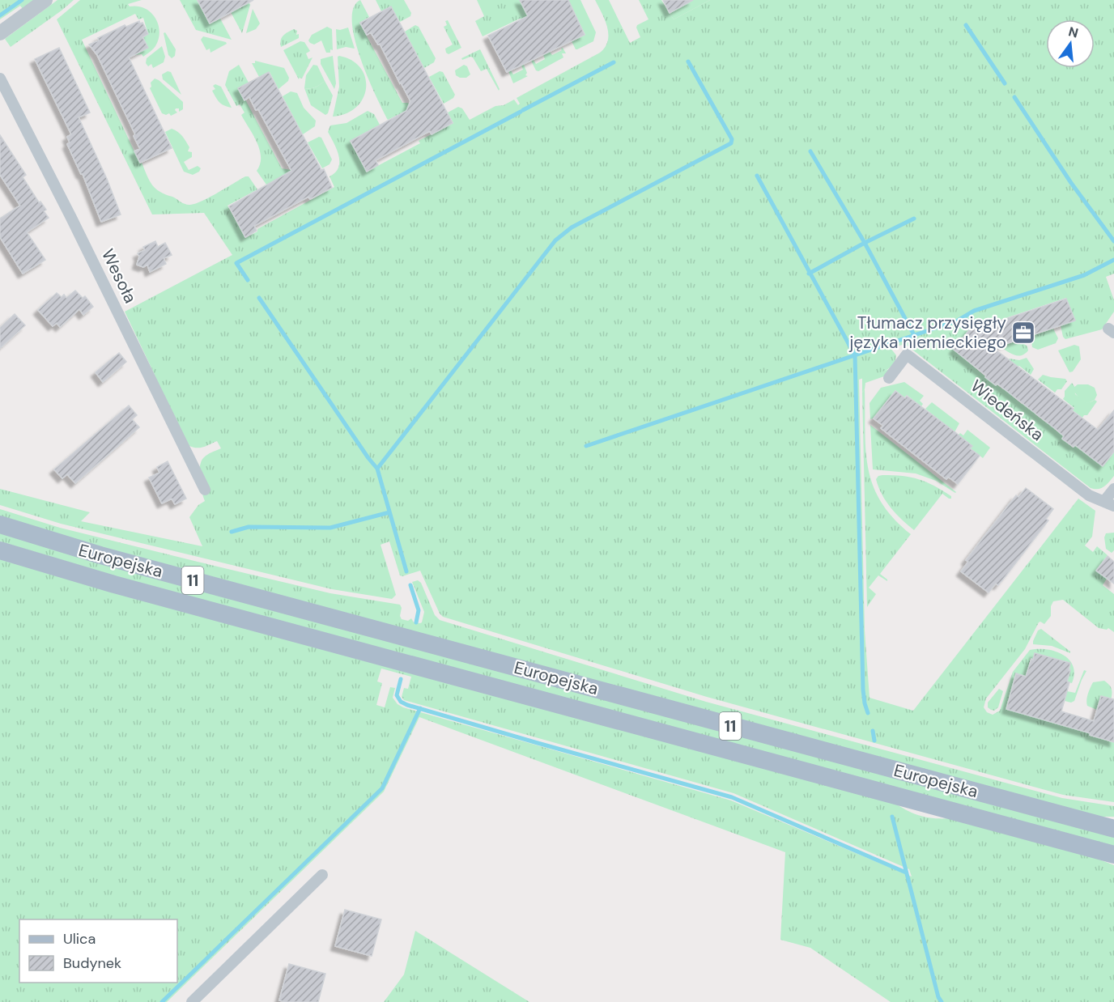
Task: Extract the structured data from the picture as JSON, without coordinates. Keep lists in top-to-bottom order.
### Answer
{
  "streets": {
    "main road": ["Europejska", "11"],
    "street": ["Wesoła", "Wiedeńska"]
  },
  "places": {
    "office": ["Tłumacz przysięgły języka niemieckiego"]
  },
  "legend": ["Ulica", "Budynek"],
  "north": "top"
}
